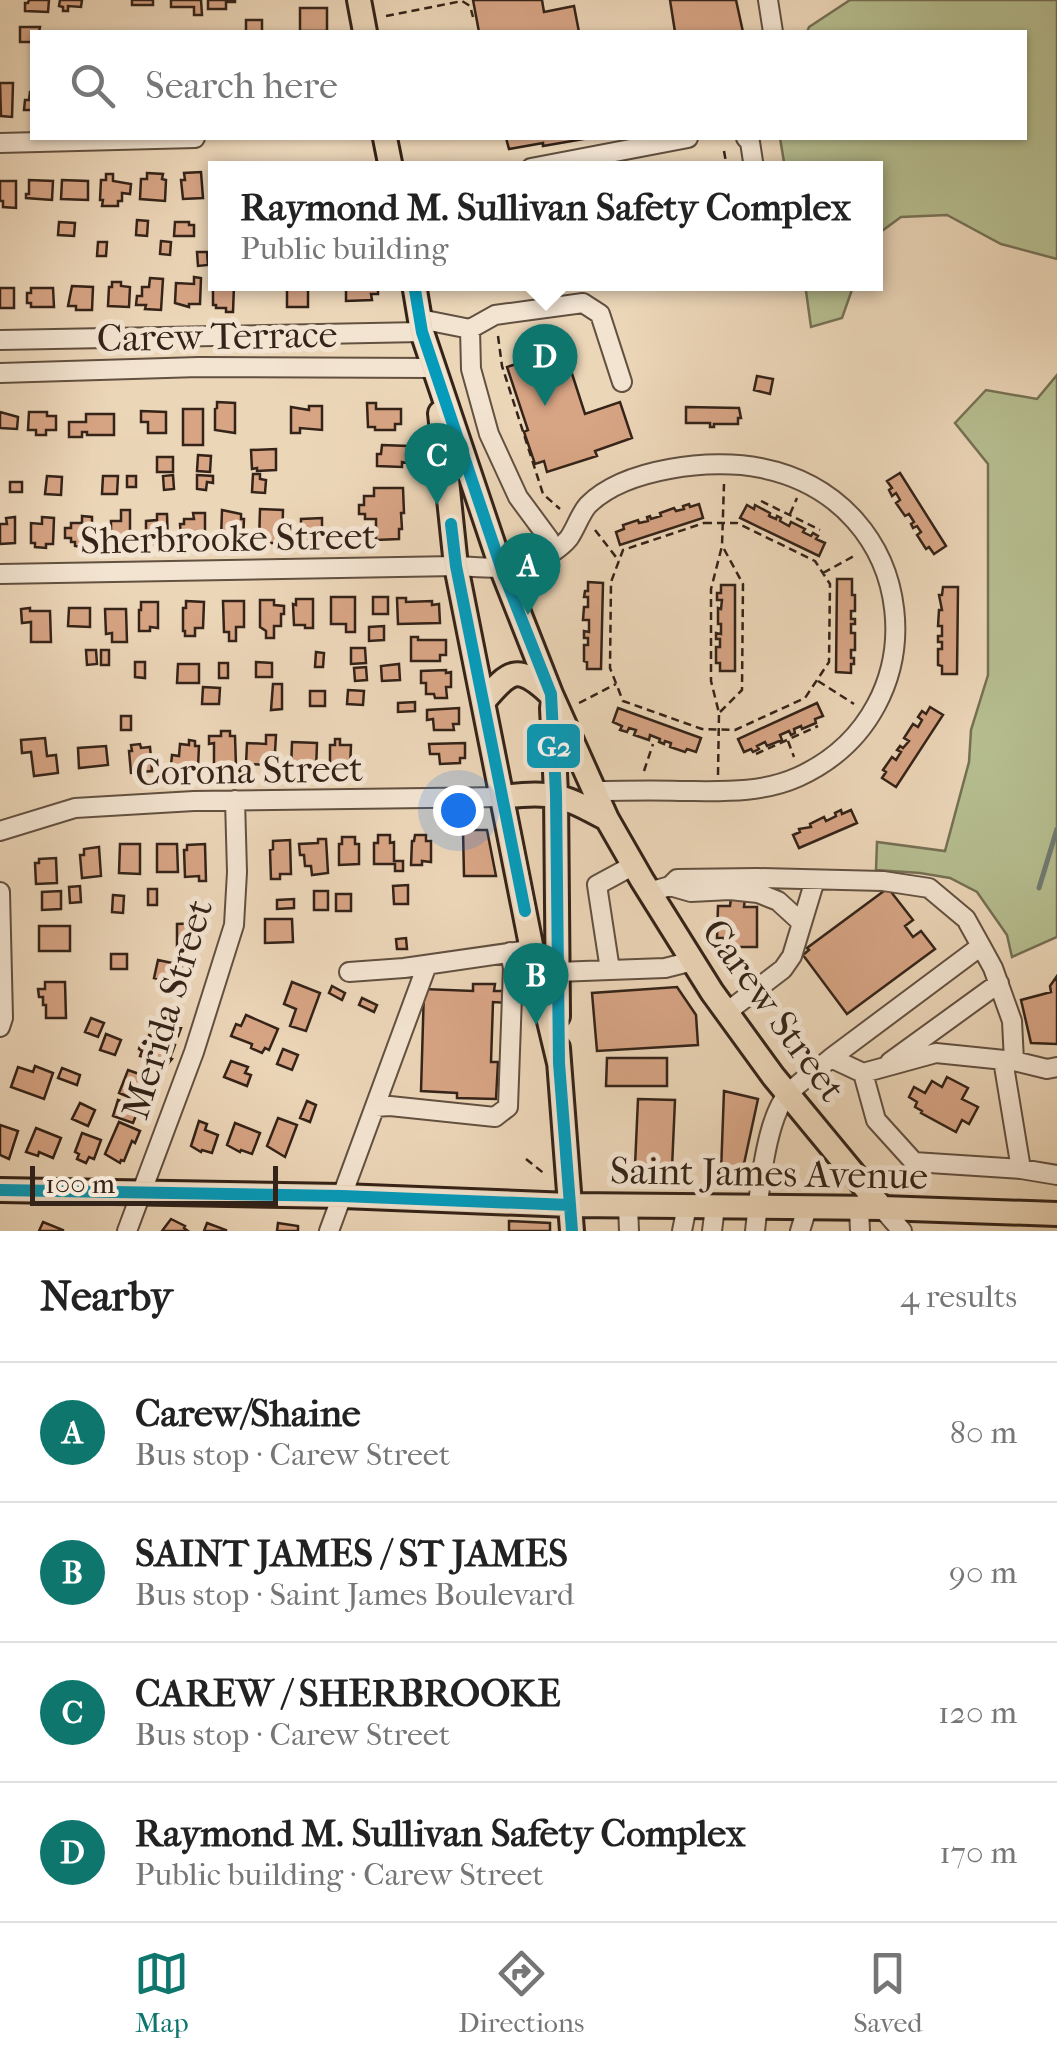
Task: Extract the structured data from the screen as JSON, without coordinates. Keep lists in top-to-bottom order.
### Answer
{
  "streets": {
    "main road": ["Carew Street", "Saint James Avenue"],
    "street": [
      "Carew Terrace",
      "Sherbrooke Street",
      "Corona Street",
      "Merida Street"
    ]
  },
  "crossings": [
    ["Carew Terrace", "Carew Street"],
    ["Sherbrooke Street", "Carew Street"],
    ["Corona Street", "Merida Street"],
    ["Corona Street", "Carew Street"],
    ["Merida Street", "Saint James Avenue"],
    ["Carew Street", "Saint James Avenue"]
  ],
  "lines": ["transit line G2"],
  "scale_bar": "100 m",
  "page": {
    "search": "Search here",
    "popup": ["Raymond M. Sullivan Safety Complex", "Public building"],
    "pins": [
      "D",
      "C",
      "A",
      "B"
    ],
    "scale": "100 m",
    "heading": ["Nearby", "4 results"],
    "list": [
      {
        "mark": "A",
        "name": "Carew/Shaine",
        "note": "Bus stop · Carew Street",
        "value": "80 m"
      },
      {
        "mark": "B",
        "name": "SAINT JAMES / ST JAMES",
        "note": "Bus stop · Saint James Boulevard",
        "value": "90 m"
      },
      {
        "mark": "C",
        "name": "CAREW / SHERBROOKE",
        "note": "Bus stop · Carew Street",
        "value": "120 m"
      },
      {
        "mark": "D",
        "name": "Raymond M. Sullivan Safety Complex",
        "note": "Public building · Carew Street",
        "value": "170 m"
      }
    ],
    "nav": ["Map", "Directions", "Saved"]
  }
}
